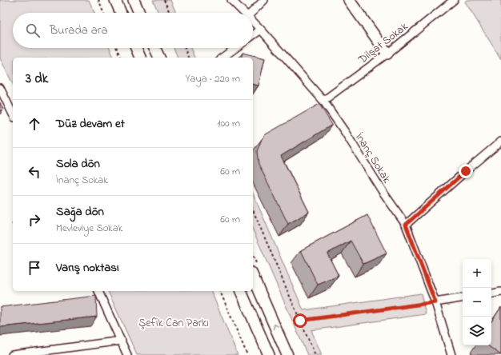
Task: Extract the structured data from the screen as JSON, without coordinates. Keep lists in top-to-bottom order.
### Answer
{
  "streets": {
    "street": ["Dilşat Sokak", "İnanç Sokak"]
  },
  "crossings": [
    ["Dilşat Sokak", "İnanç Sokak"]
  ],
  "parks": ["Şefik Can Parkı"],
  "page": {
    "search": "Burada ara",
    "heading": ["3 dk", "Yaya · 220 m"],
    "list": [
      ["Düz devam et", "100 m"],
      ["Sola dön", "İnanç Sokak", "60 m"],
      ["Sağa dön", "Mevleviye Sokak", "60 m"],
      "Varış noktası"
    ],
    "map_buttons": ["+", "−"]
  }
}
